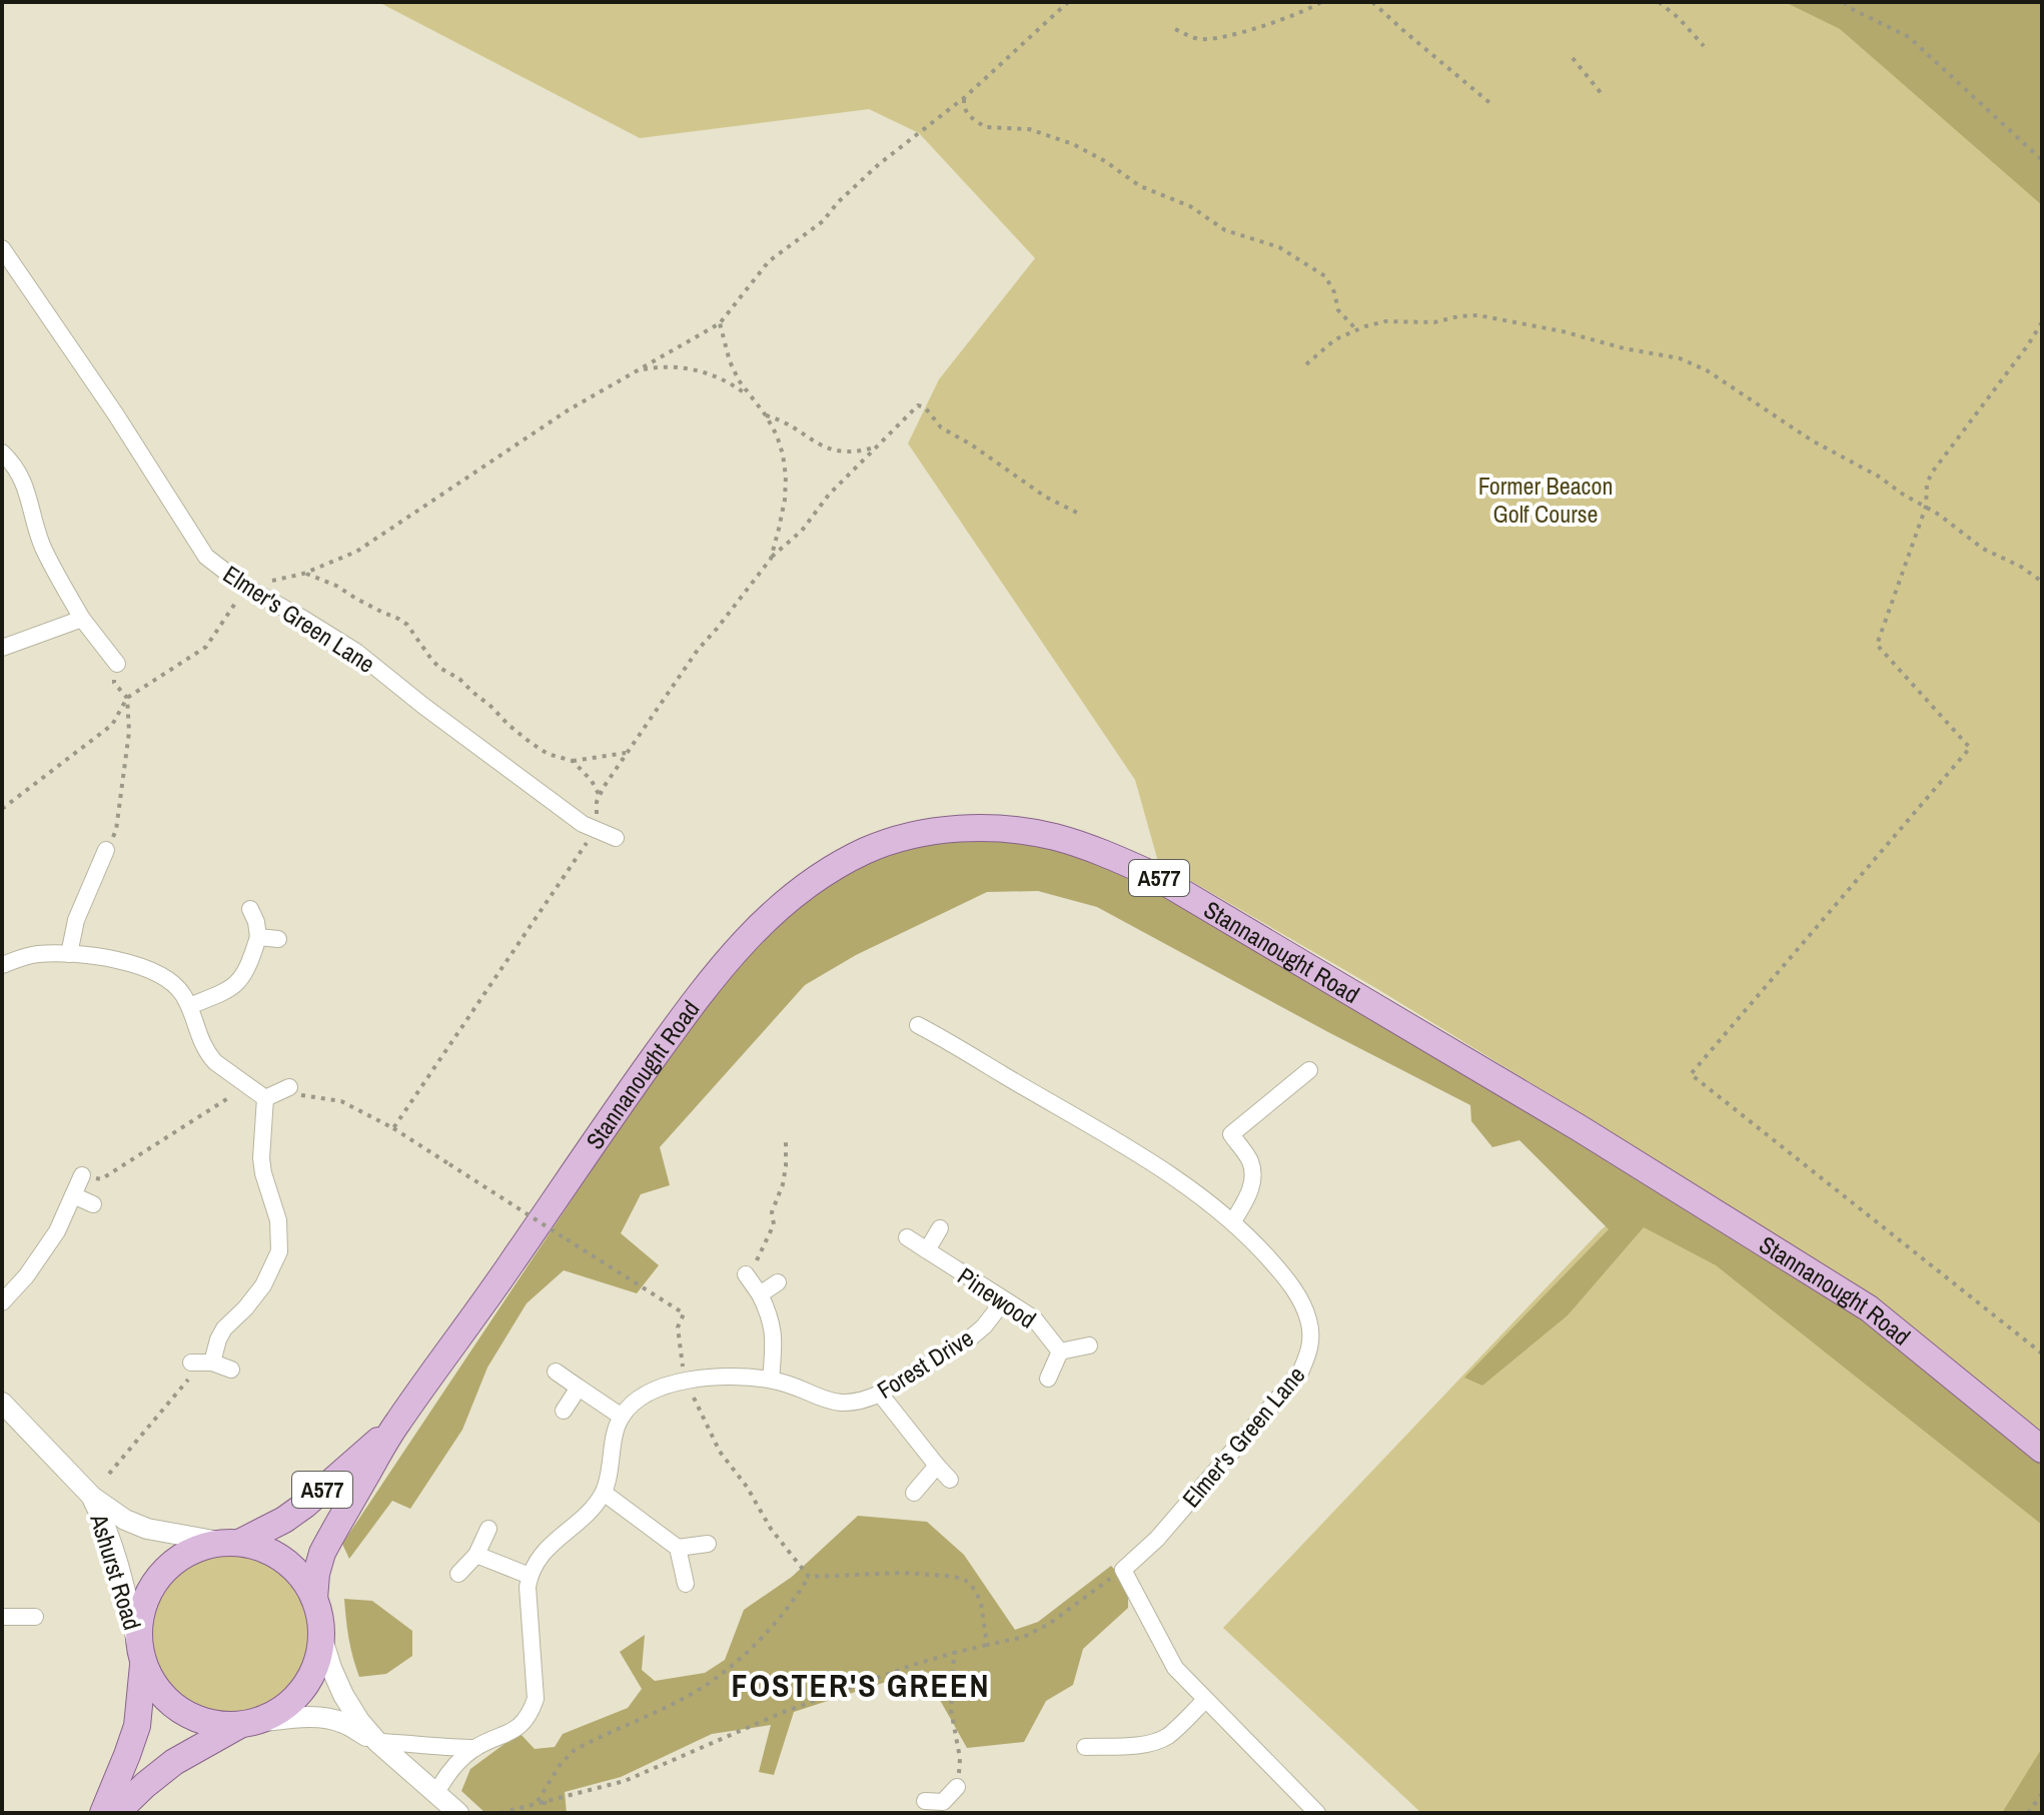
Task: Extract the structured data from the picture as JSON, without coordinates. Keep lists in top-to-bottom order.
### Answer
{
  "streets": {
    "main road": ["A577", "Stannanought Road"],
    "street": [
      "Elmer's Green Lane",
      "Pinewood",
      "Forest Drive",
      "Ashurst Road"
    ]
  },
  "crossings": [
    ["A577", "Stannanought Road"],
    ["A577", "Ashurst Road"],
    ["Stannanought Road", "Ashurst Road"],
    ["Pinewood", "Forest Drive"]
  ],
  "districts": ["FOSTER'S GREEN"],
  "parks": ["Former Beacon Golf Course"]
}
